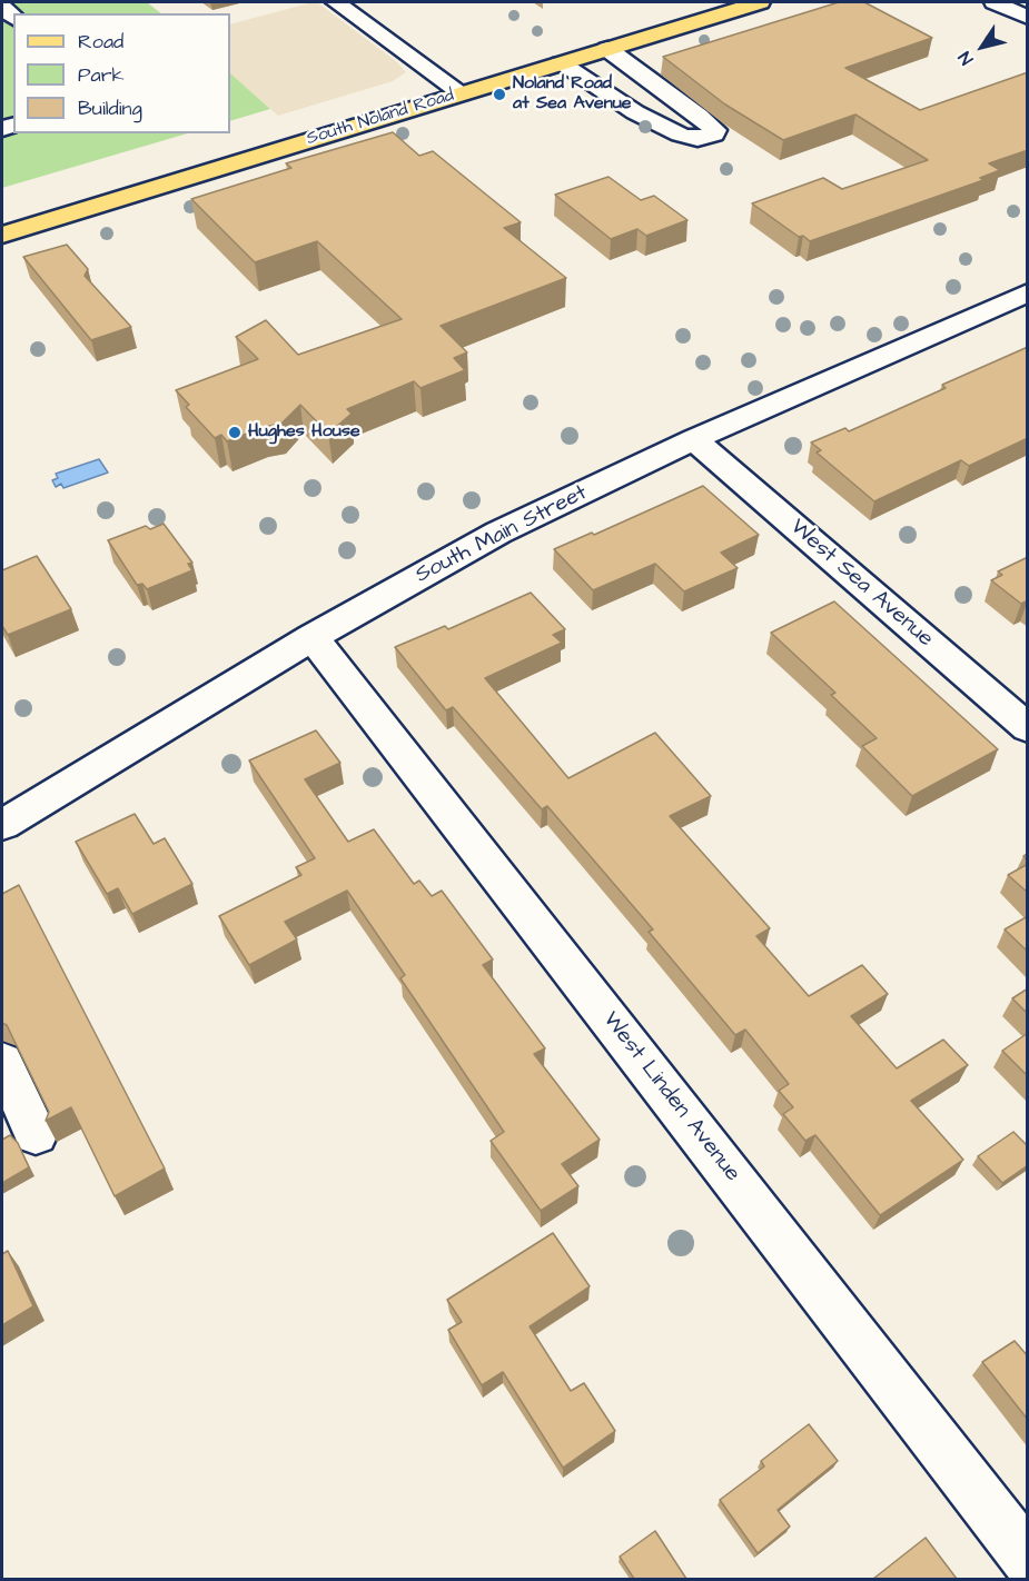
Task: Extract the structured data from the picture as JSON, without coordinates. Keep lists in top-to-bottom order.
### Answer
{
  "streets": {
    "main road": ["South Noland Road"],
    "street": ["South Main Street", "West Sea Avenue", "West Linden Avenue"]
  },
  "crossings": [
    ["South Main Street", "West Sea Avenue"],
    ["South Main Street", "West Linden Avenue"]
  ],
  "places": ["Noland Road at Sea Avenue", "Hughes House"],
  "legend": ["Road", "Park", "Building"],
  "north": "bottom left"
}
